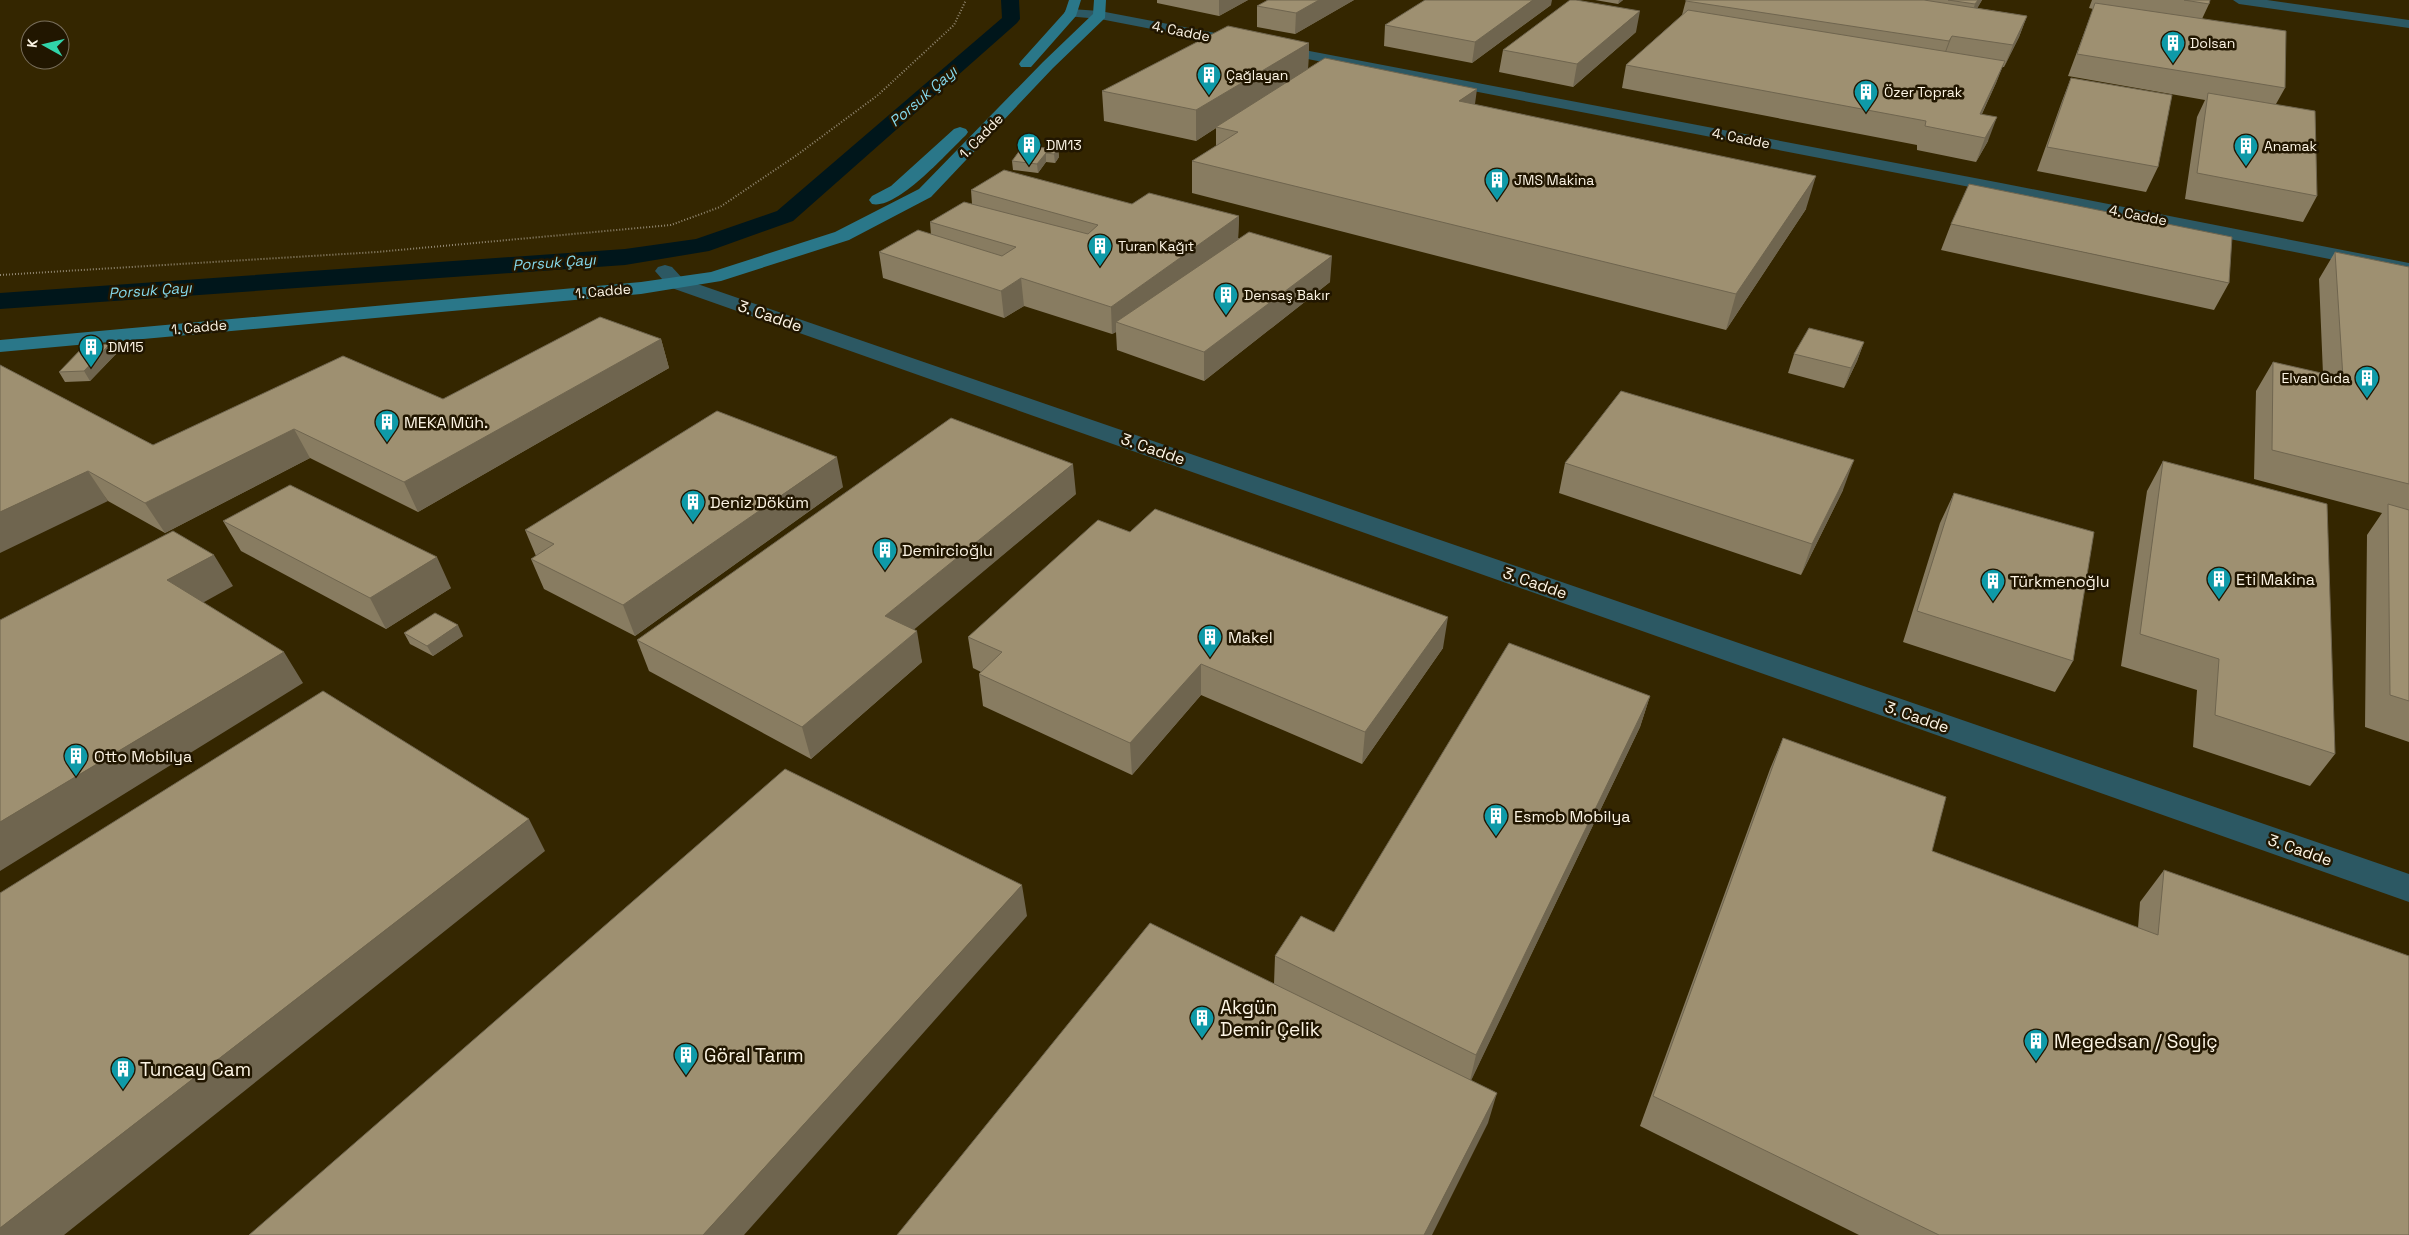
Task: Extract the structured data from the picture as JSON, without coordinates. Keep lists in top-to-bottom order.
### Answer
{
  "streets": {
    "street": ["4. Cadde", "1. Cadde", "3. Cadde"]
  },
  "crossings": [
    ["4. Cadde", "1. Cadde"],
    ["1. Cadde", "3. Cadde"]
  ],
  "water": ["Porsuk Çayı"],
  "places": {
    "building": [
      "Dolsan",
      "Çağlayan",
      "Özer Toprak",
      "DM13",
      "Anamak",
      "JMS Makina",
      "Turan Kağıt",
      "Densaş Bakır",
      "DM15",
      "Elvan Gıda",
      "MEKA Müh.",
      "Deniz Döküm",
      "Demircioğlu",
      "Eti Makina",
      "Türkmenoğlu",
      "Makel",
      "Otto Mobilya",
      "Esmob Mobilya",
      "Akgün Demir Çelik",
      "Megedsan / Soyiç",
      "Göral Tarım",
      "Tuncay Cam"
    ]
  },
  "north": "left"
}
